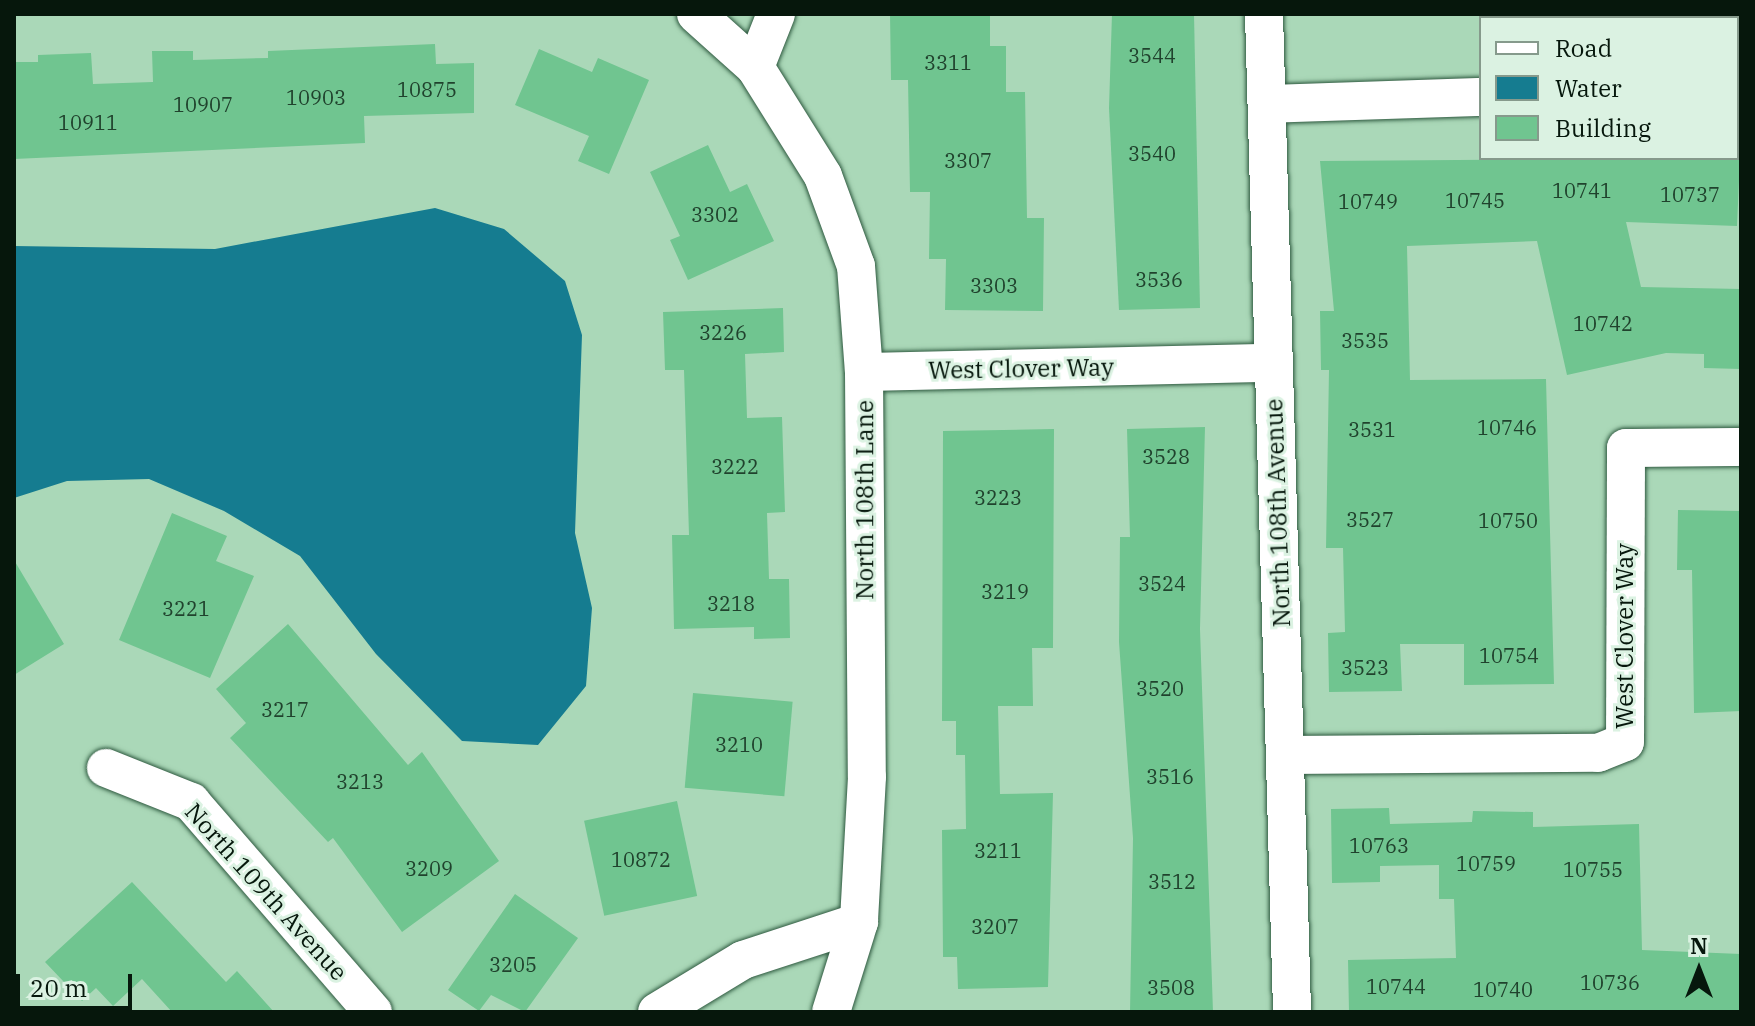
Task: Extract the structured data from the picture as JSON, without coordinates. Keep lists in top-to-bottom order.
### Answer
{
  "streets": {
    "street": [
      "West Clover Way",
      "North 108th Lane",
      "North 108th Avenue",
      "North 109th Avenue"
    ]
  },
  "crossings": [
    ["West Clover Way", "North 108th Lane"],
    ["West Clover Way", "North 108th Avenue"]
  ],
  "house_numbers": [
    "3544",
    "3311",
    "10875",
    "10903",
    "10907",
    "10911",
    "3540",
    "3307",
    "10741",
    "10737",
    "10745",
    "10749",
    "3302",
    "3536",
    "3303",
    "10742",
    "3226",
    "3535",
    "10746",
    "3531",
    "3528",
    "3222",
    "3223",
    "3527",
    "10750",
    "3524",
    "3219",
    "3218",
    "3221",
    "10754",
    "3523",
    "3520",
    "3217",
    "3210",
    "3516",
    "3213",
    "10763",
    "3211",
    "10872",
    "10759",
    "3209",
    "10755",
    "3512",
    "3207",
    "3205",
    "10736",
    "10744",
    "3508",
    "10740"
  ],
  "legend": ["Road", "Water", "Building"],
  "scale_bar": "20 m",
  "north": "top"
}
